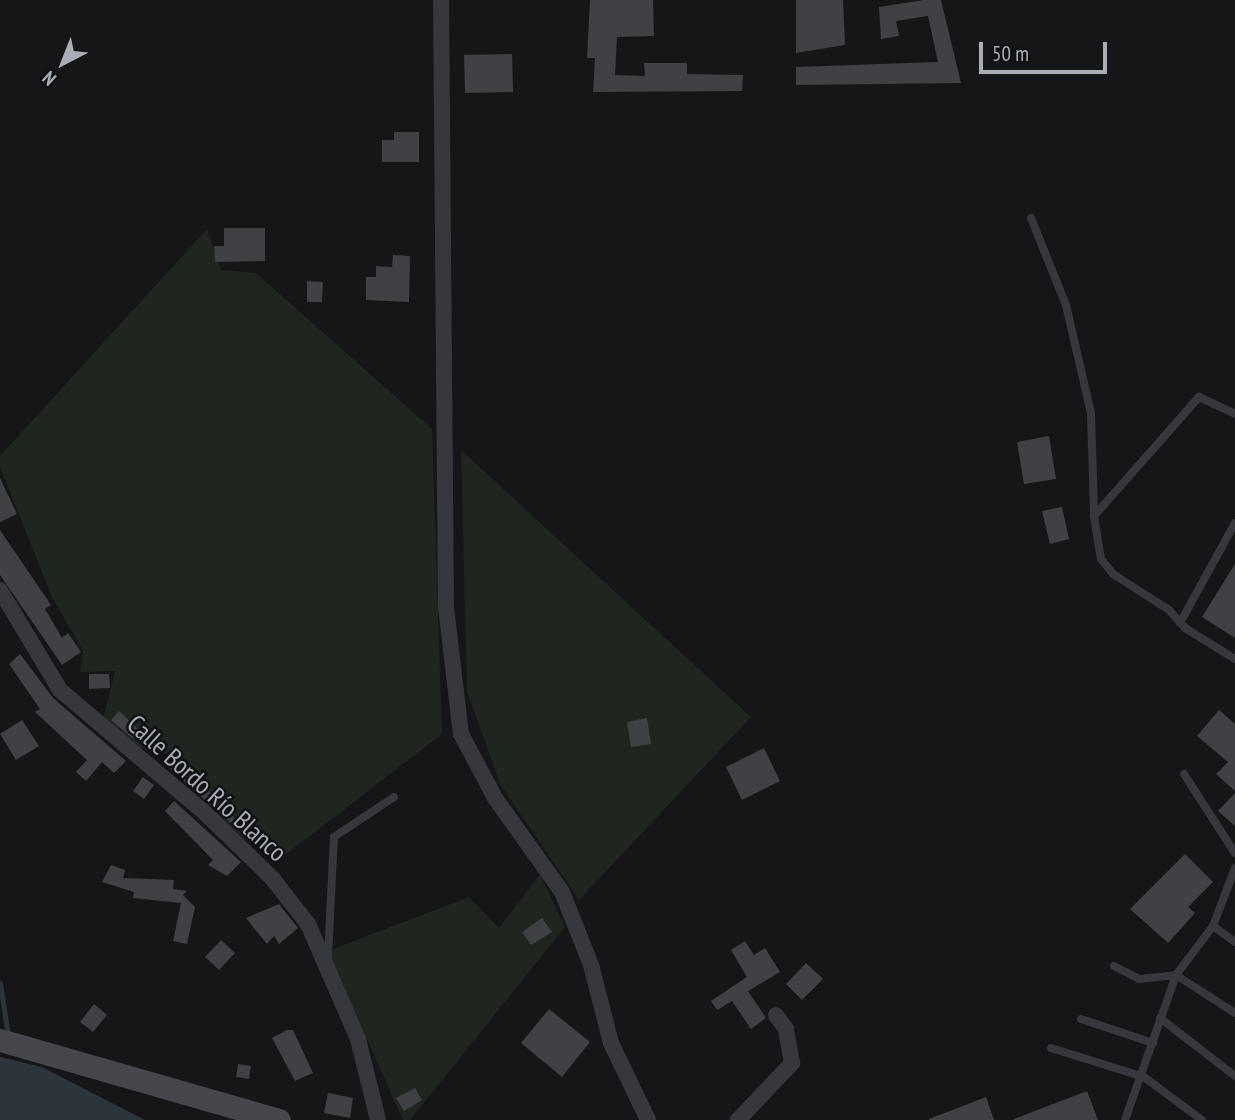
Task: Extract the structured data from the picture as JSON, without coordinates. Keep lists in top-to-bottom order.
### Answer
{
  "streets": {
    "street": ["Calle Bordo Río Blanco"]
  },
  "scale_bar": "50 m",
  "north": "bottom left"
}
